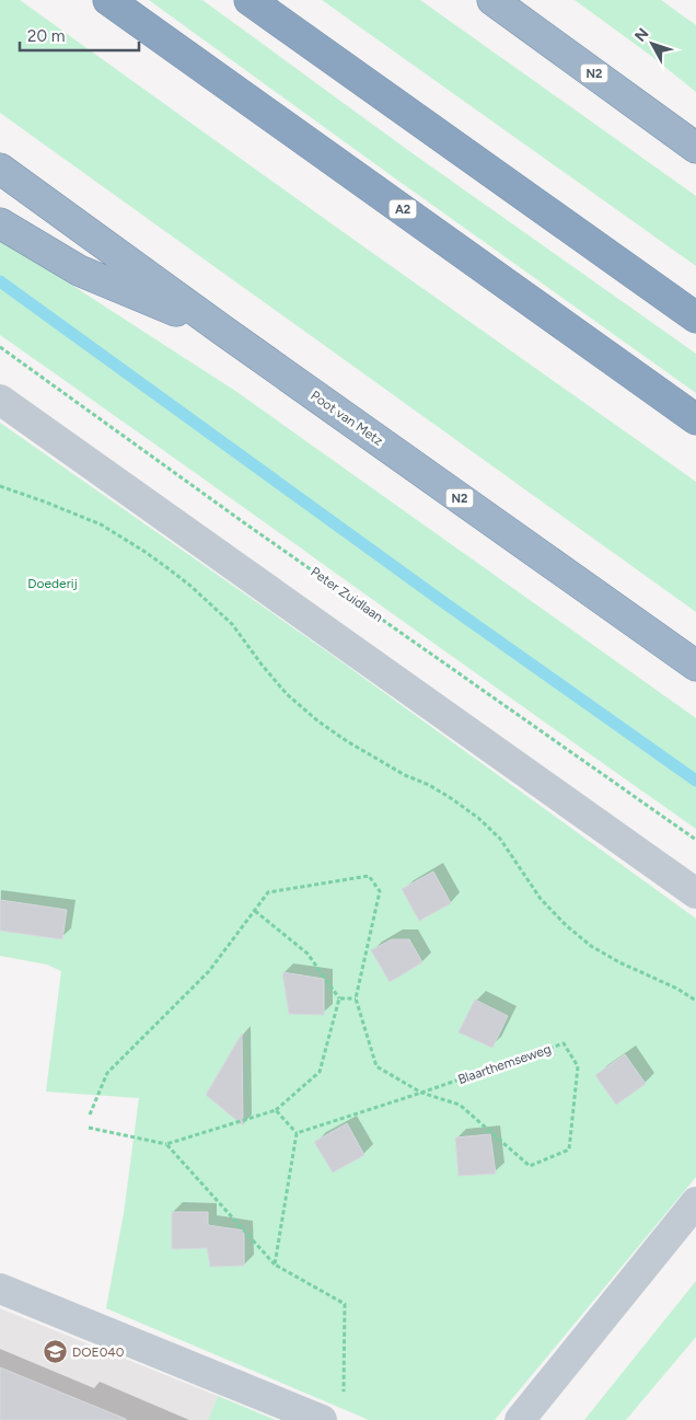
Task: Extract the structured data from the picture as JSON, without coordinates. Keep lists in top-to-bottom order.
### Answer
{
  "streets": {
    "highway": ["N2", "A2", "Poot van Metz"],
    "path": ["Peter Zuidlaan", "Blaarthemseweg"]
  },
  "crossings": [
    ["N2", "Poot van Metz"]
  ],
  "parks": ["Doederij"],
  "places": {
    "school or university": ["DOE040"]
  },
  "scale_bar": "20 m",
  "north": "top left"
}
